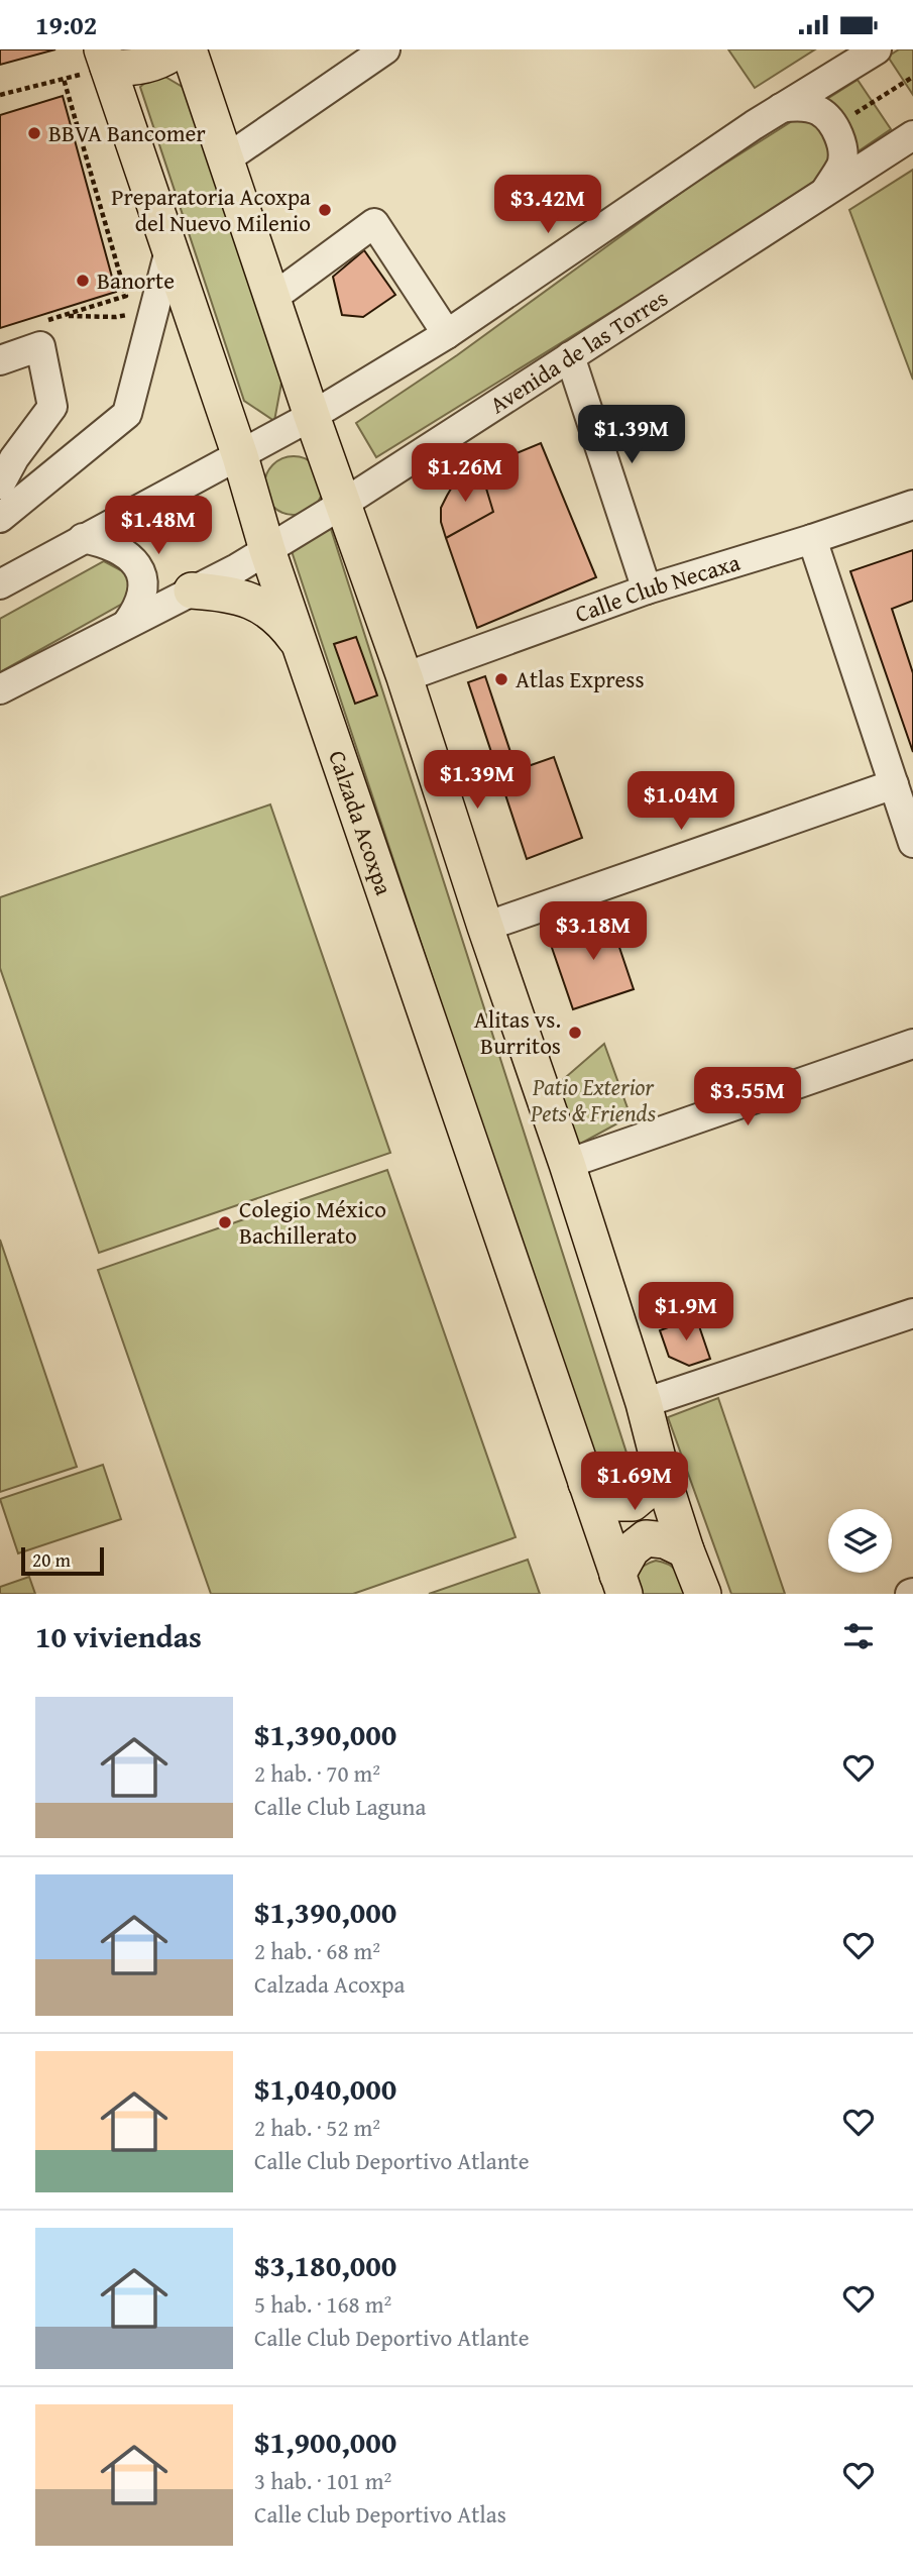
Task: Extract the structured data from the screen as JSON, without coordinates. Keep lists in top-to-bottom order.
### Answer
{
  "streets": {
    "main road": ["Calzada Acoxpa"],
    "street": ["Avenida de las Torres", "Calle Club Necaxa"]
  },
  "crossings": [
    ["Avenida de las Torres", "Calzada Acoxpa"]
  ],
  "parks": ["Patio Exterior Pets & Friends"],
  "places": [
    "BBVA Bancomer",
    "Preparatoria Acoxpa del Nuevo Milenio",
    "Banorte",
    "Atlas Express",
    "Alitas vs. Burritos",
    "Colegio México Bachillerato"
  ],
  "scale_bar": "20 m",
  "page": {
    "status": "19:02",
    "price": [
      "$3.42M",
      "$1.39M",
      "$1.26M",
      "$1.48M",
      "$1.39M",
      "$1.04M",
      "$3.18M",
      "$3.55M",
      "$1.9M",
      "$1.69M"
    ],
    "scale": "20 m",
    "heading": "10 viviendas",
    "list": [
      {
        "name": "$1,390,000",
        "note": "2 hab. · 70 m² · Calle Club Laguna"
      },
      {
        "name": "$1,390,000",
        "note": "2 hab. · 68 m² · Calzada Acoxpa"
      },
      {
        "name": "$1,040,000",
        "note": "2 hab. · 52 m² · Calle Club Deportivo Atlante"
      },
      {
        "name": "$3,180,000",
        "note": "5 hab. · 168 m² · Calle Club Deportivo Atlante"
      },
      {
        "name": "$1,900,000",
        "note": "3 hab. · 101 m² · Calle Club Deportivo Atlas"
      }
    ]
  }
}
